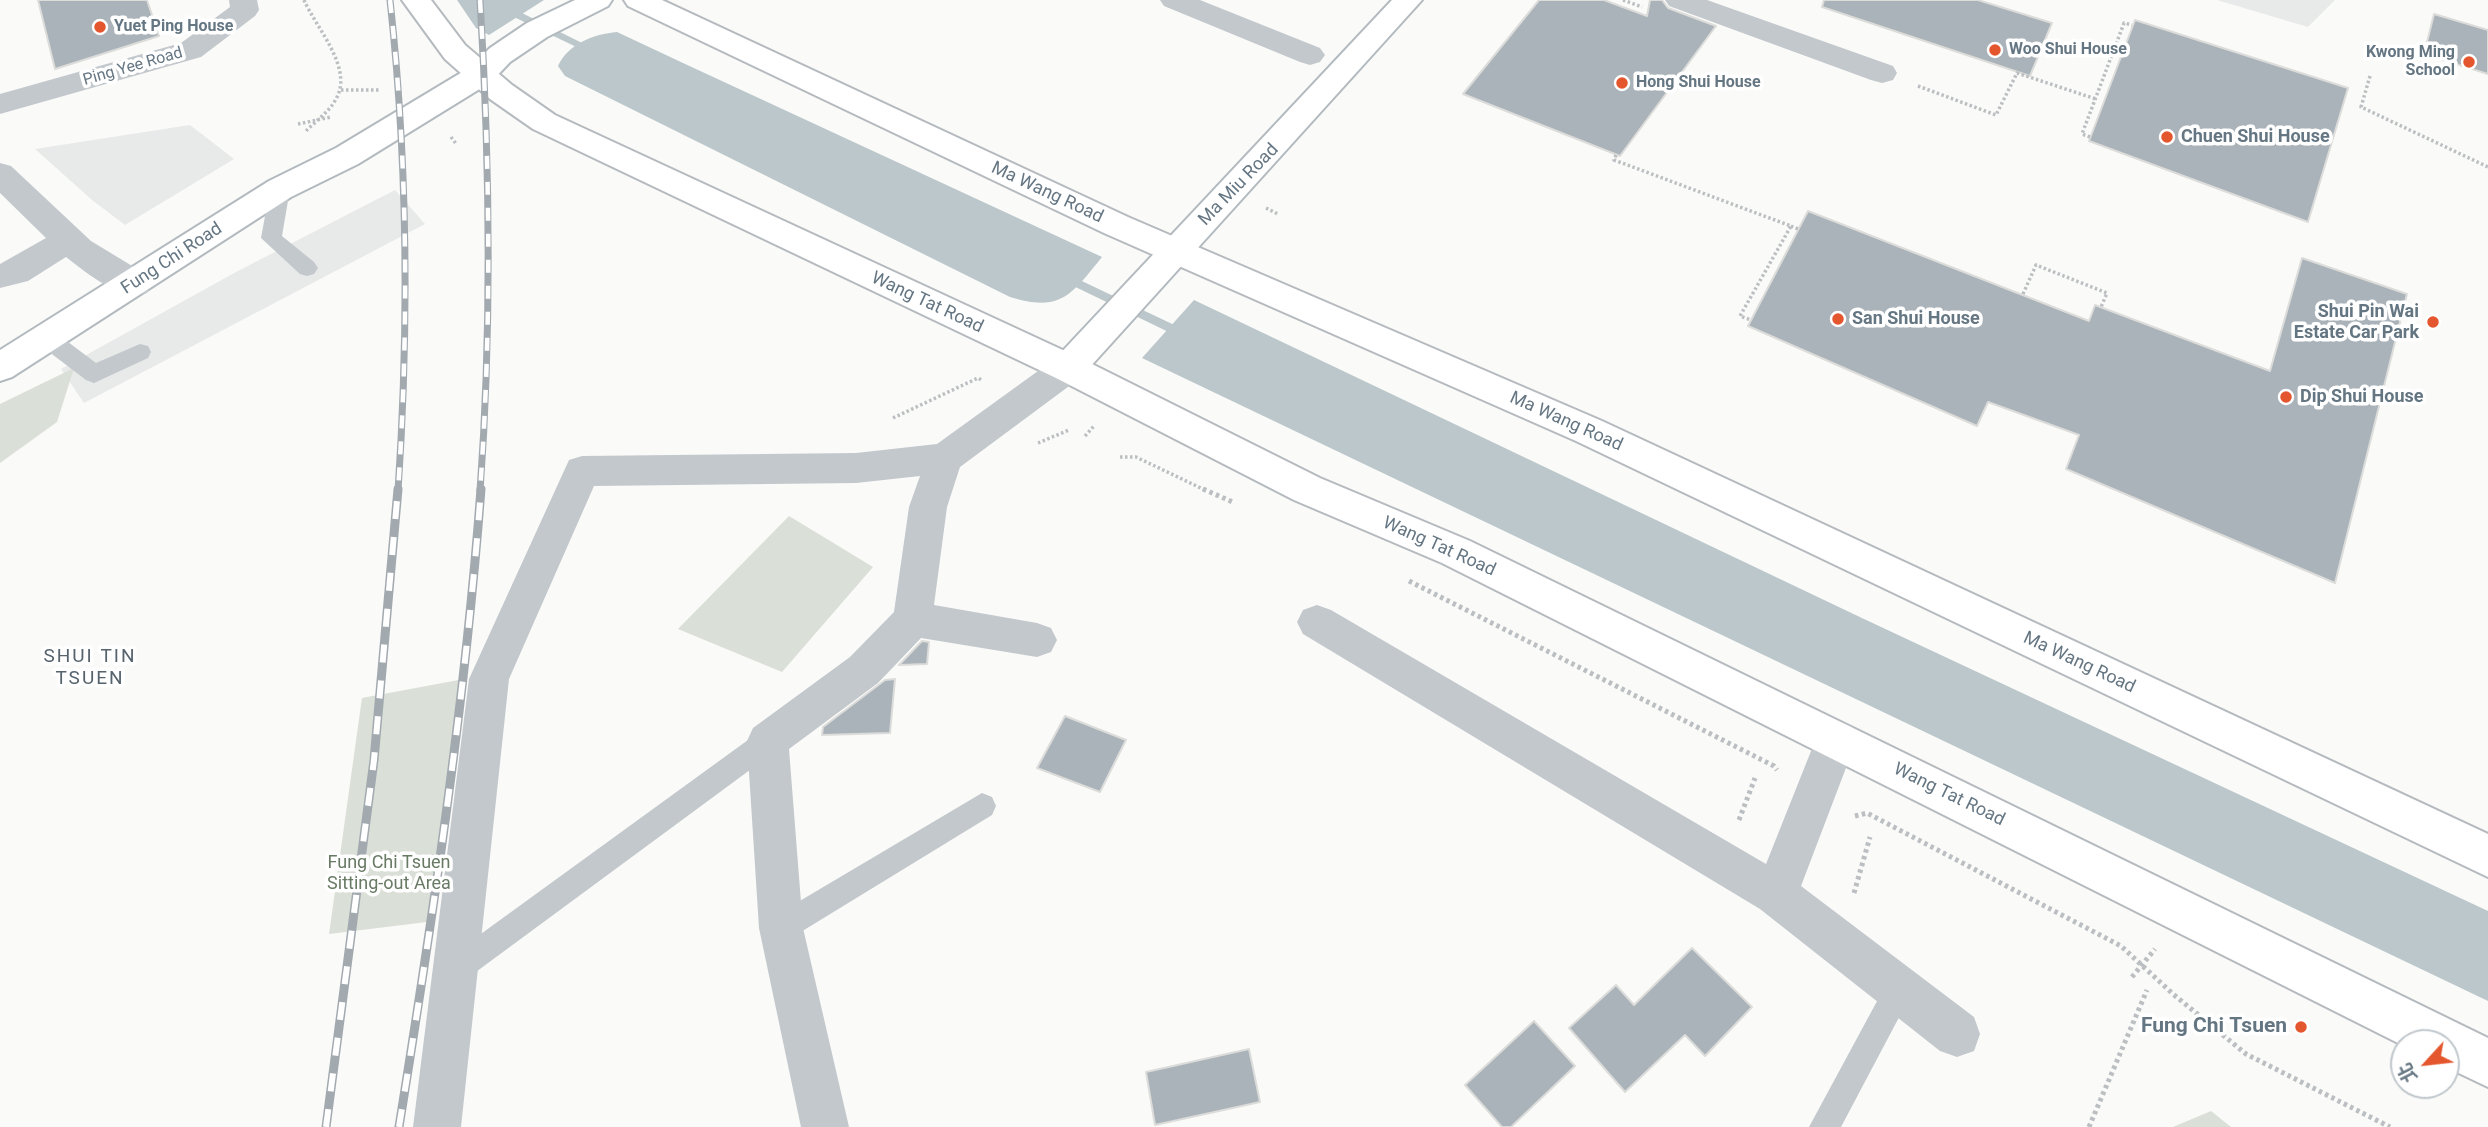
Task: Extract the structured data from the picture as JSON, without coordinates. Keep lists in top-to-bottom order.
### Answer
{
  "streets": {
    "main road": [
      "Ma Miu Road",
      "Ma Wang Road",
      "Fung Chi Road",
      "Wang Tat Road"
    ],
    "street": ["Ping Yee Road"]
  },
  "crossings": [
    ["Ma Miu Road", "Ma Wang Road"],
    ["Ma Miu Road", "Wang Tat Road"],
    ["Fung Chi Road", "Wang Tat Road"]
  ],
  "districts": ["SHUI TIN TSUEN"],
  "parks": ["Fung Chi Tsuen Sitting-out Area"],
  "places": [
    "Yuet Ping House",
    "Woo Shui House",
    "Kwong Ming School",
    "Hong Shui House",
    "Chuen Shui House",
    "San Shui House",
    "Shui Pin Wai Estate Car Park",
    "Dip Shui House",
    "Fung Chi Tsuen"
  ],
  "north": "bottom left"
}
